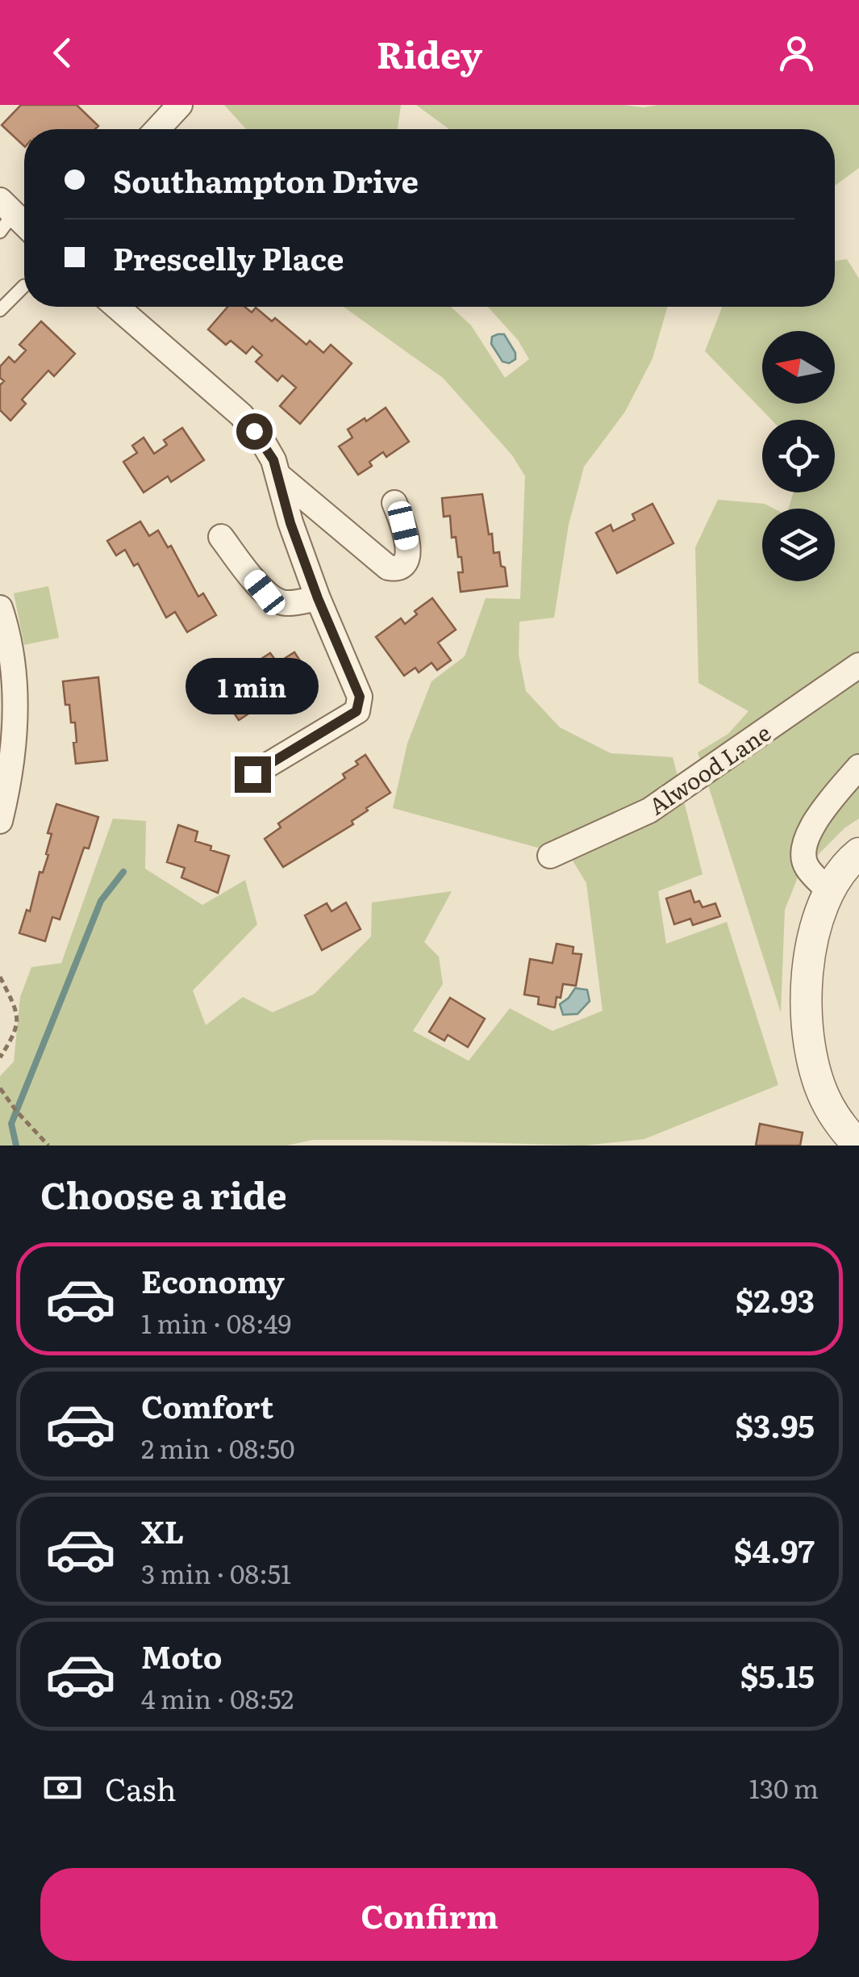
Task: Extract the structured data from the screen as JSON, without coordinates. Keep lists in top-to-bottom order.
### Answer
{
  "streets": {
    "street": ["Alwood Lane"]
  },
  "north": "left",
  "page": {
    "header": "Ridey",
    "banner": ["Southampton Drive", "Prescelly Place"],
    "bubble": "1 min",
    "heading": "Choose a ride",
    "list": [
      {
        "name": "Economy",
        "note": "1 min · 08:49",
        "value": "$2.93"
      },
      {
        "name": "Comfort",
        "note": "2 min · 08:50",
        "value": "$3.95"
      },
      {
        "name": "XL",
        "note": "3 min · 08:51",
        "value": "$4.97"
      },
      {
        "name": "Moto",
        "note": "4 min · 08:52",
        "value": "$5.15"
      }
    ],
    "pay": ["Cash", "130 m"],
    "buttons": "Confirm"
  }
}
